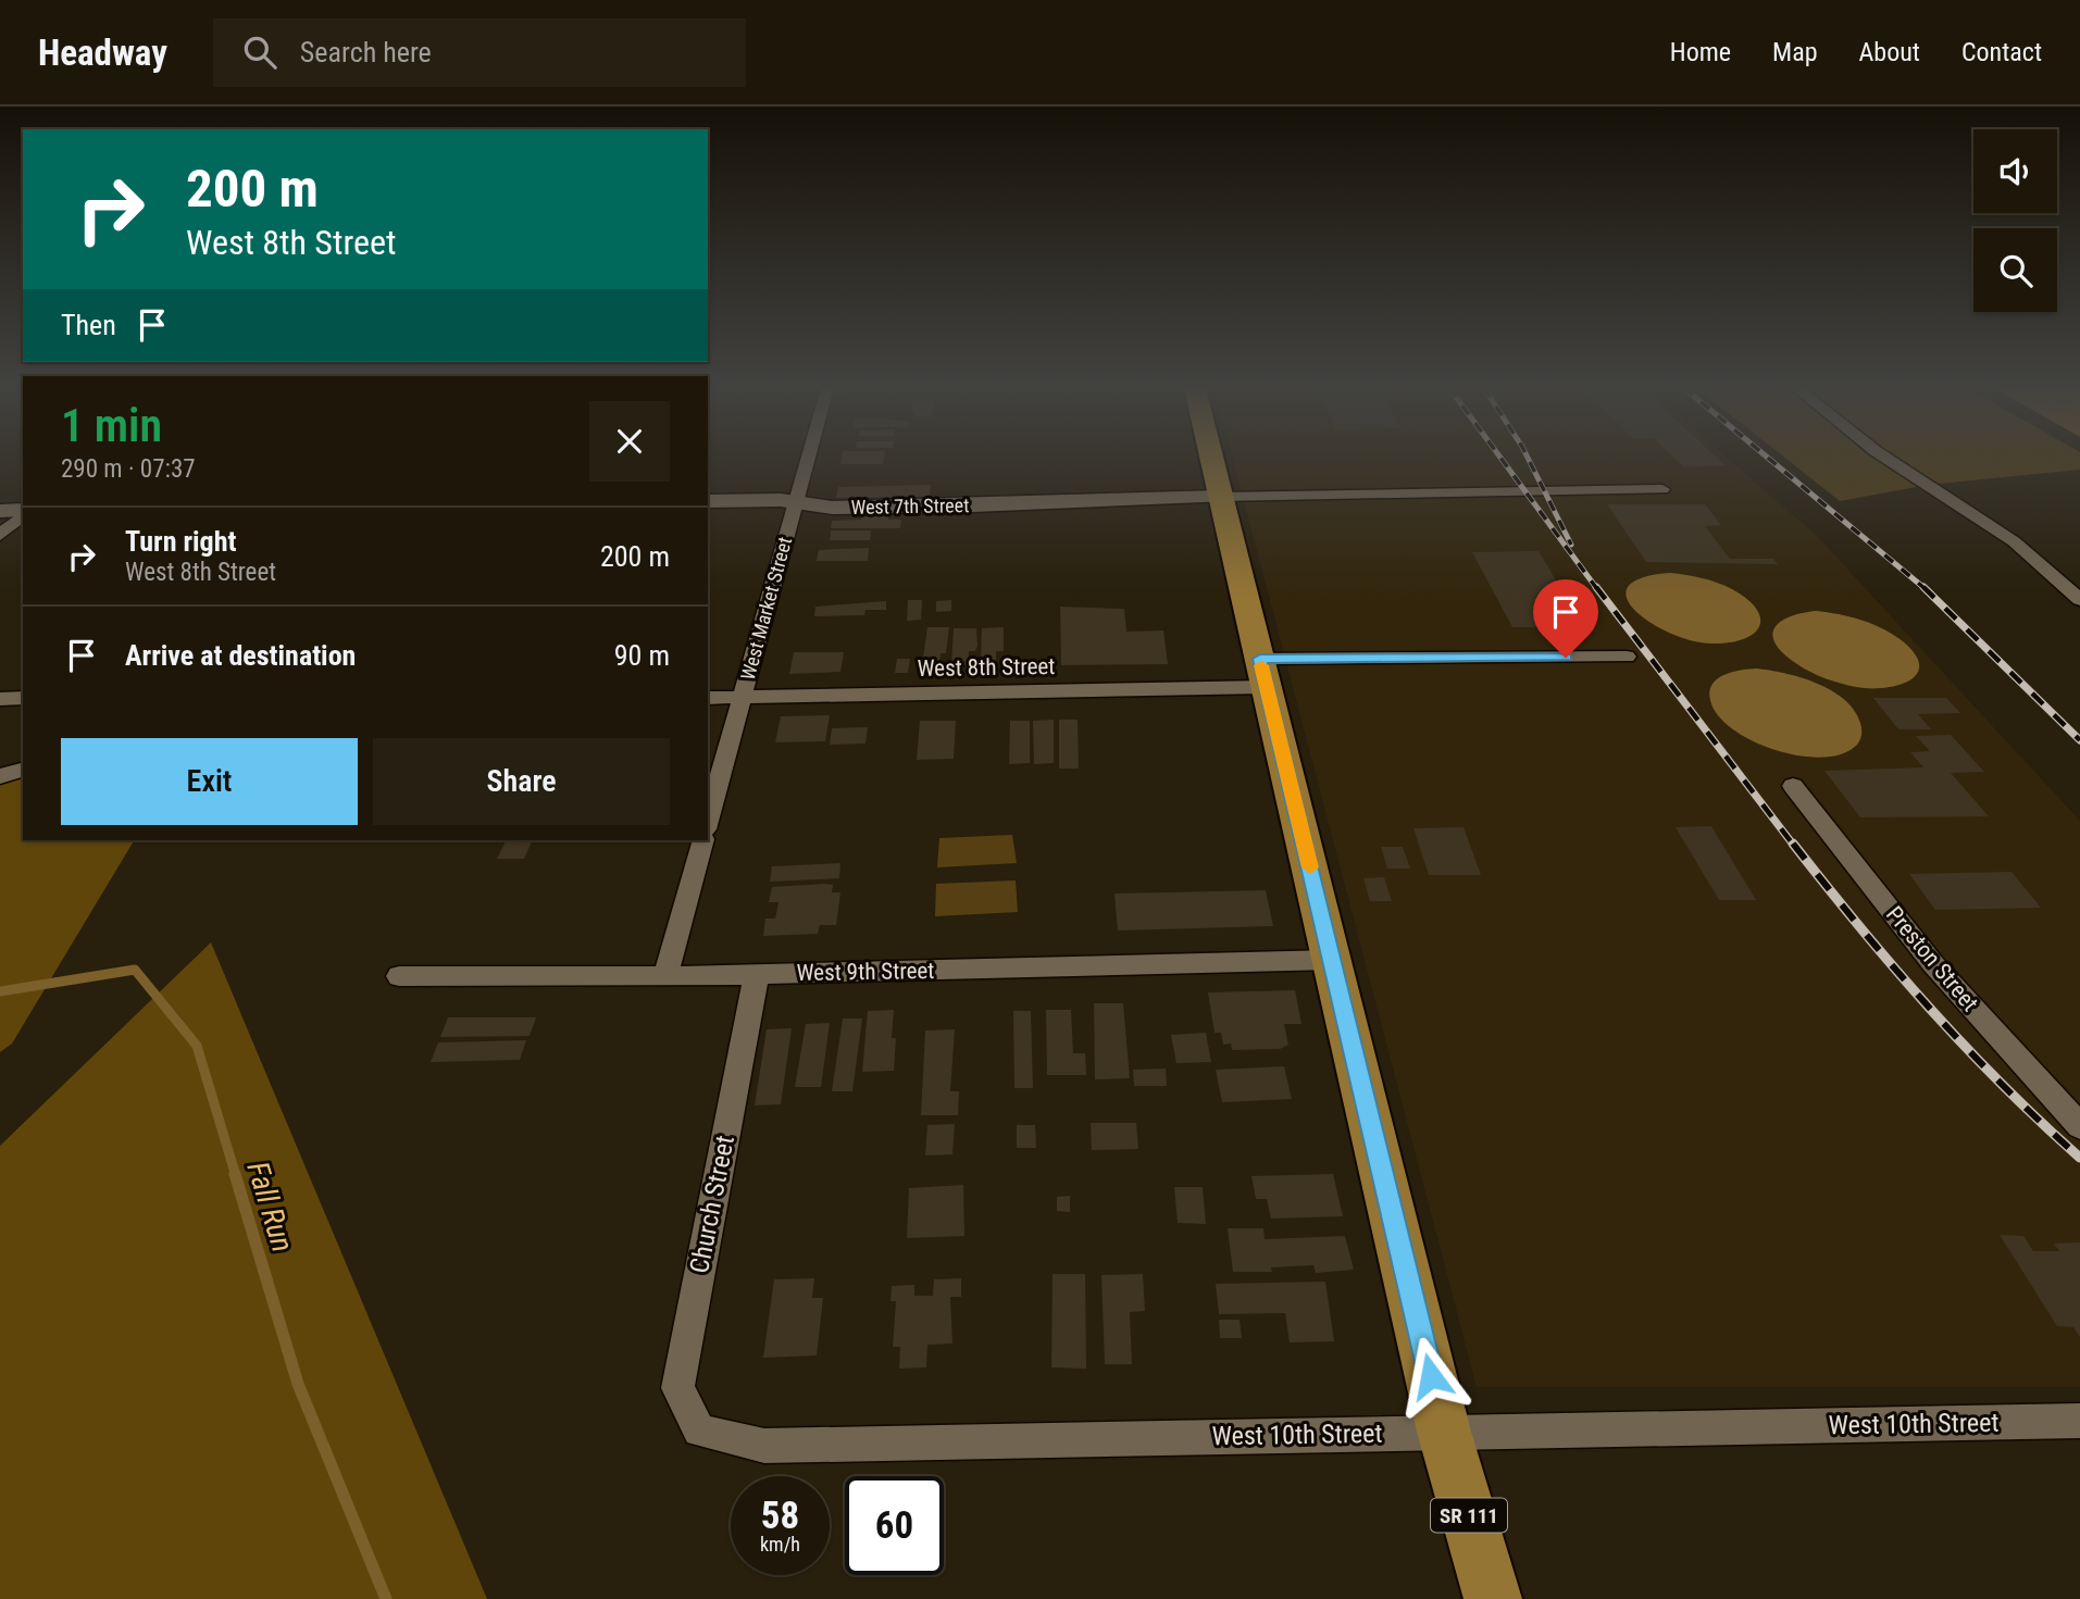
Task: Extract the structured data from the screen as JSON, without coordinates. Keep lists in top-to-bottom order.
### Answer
{
  "streets": {
    "main road": ["SR 111"],
    "street": [
      "West 7th Street",
      "West Market Street",
      "West 8th Street",
      "Preston Street",
      "West 9th Street",
      "Church Street",
      "West 10th Street"
    ]
  },
  "crossings": [
    ["West 7th Street", "West Market Street"],
    ["West 7th Street", "SR 111"],
    ["West Market Street", "West 8th Street"],
    ["West 8th Street", "SR 111"],
    ["West 9th Street", "Church Street"],
    ["West 9th Street", "SR 111"],
    ["Church Street", "West 10th Street"],
    ["West 10th Street", "SR 111"]
  ],
  "water": ["Fall Run"],
  "page": {
    "header": "Headway",
    "search": "Search here",
    "nav": [
      "Home",
      "Map",
      "About",
      "Contact"
    ],
    "turn": ["200 m", "West 8th Street"],
    "then": "Then",
    "heading": ["1 min", "290 m · 07:37"],
    "list": [
      {
        "name": "Turn right",
        "note": "West 8th Street",
        "value": "200 m"
      },
      {
        "name": "Arrive at destination",
        "value": "90 m"
      }
    ],
    "buttons": ["Exit", "Share"],
    "speed": "58 km/h",
    "limit": "60"
  }
}
